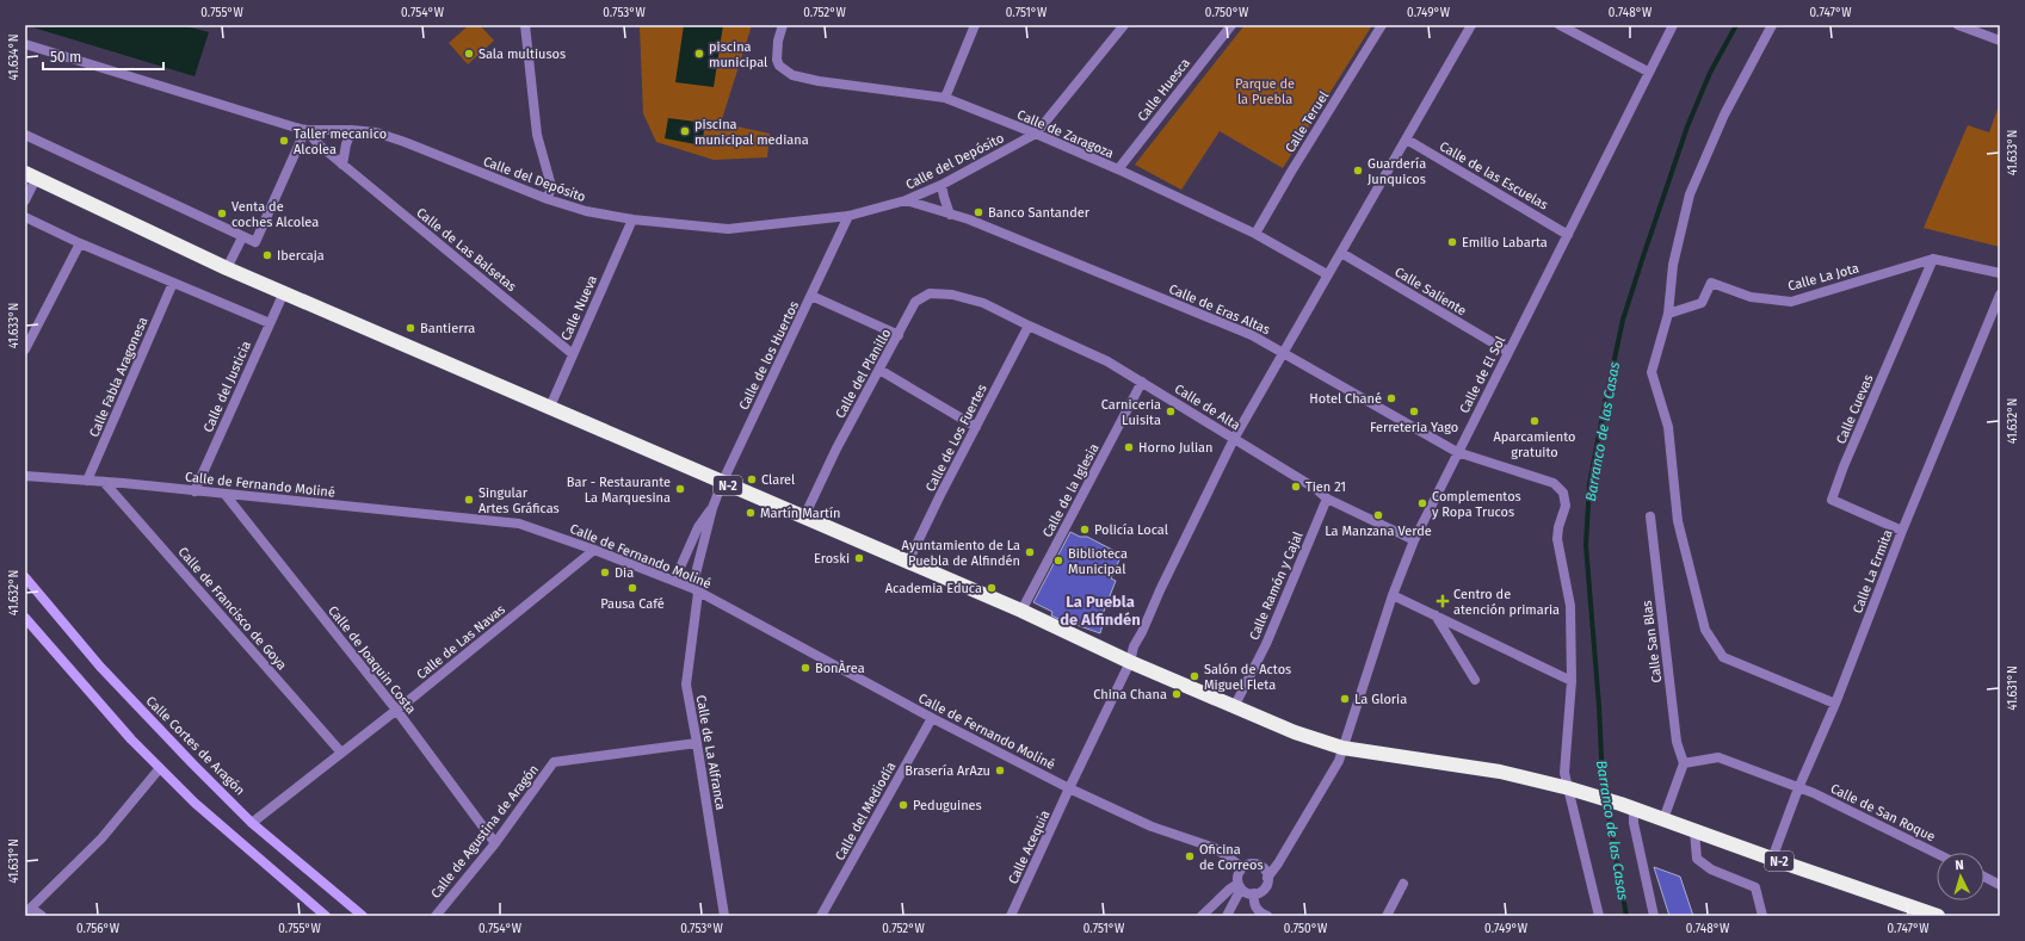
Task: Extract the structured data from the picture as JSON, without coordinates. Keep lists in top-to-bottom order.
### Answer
{
  "streets": {
    "highway": ["N-2"],
    "street": [
      "Calle Huesca",
      "Calle Teruel",
      "Calle de Zaragoza",
      "Calle del Depósito",
      "Calle de las Escuelas",
      "Calle de Las Balsetas",
      "Calle La Jota",
      "Calle Saliente",
      "Calle Nueva",
      "Calle de Eras Altas",
      "Calle de los Huertos",
      "Calle del Planillo",
      "Calle de El Sol",
      "Calle Fabla Aragonesa",
      "Calle del Justicia",
      "Calle de Alta",
      "Calle Cuevas",
      "Calle de Los Fuertes",
      "Calle de Fernando Moliné",
      "Calle de la Iglesia",
      "Calle La Ermita",
      "Calle Ramón y Cajal",
      "Calle de Francisco de Goya",
      "Calle de Las Navas",
      "Calle San Blas",
      "Calle de Joaquin Costa",
      "Calle Cortes de Aragón",
      "Calle de La Alfranca",
      "Calle del Mediodía",
      "Calle de San Roque",
      "Calle de Agustina de Aragón",
      "Calle Acequia"
    ]
  },
  "crossings": [
    ["Calle Huesca", "Calle de Zaragoza"],
    ["Calle Teruel", "Calle de Zaragoza"],
    ["Calle de Zaragoza", "Calle del Depósito"],
    ["Calle de Zaragoza", "Calle Acequia"],
    ["Calle del Depósito", "Calle de Las Balsetas"],
    ["Calle del Depósito", "Calle Nueva"],
    ["Calle del Depósito", "Calle de Eras Altas"],
    ["Calle del Depósito", "Calle de los Huertos"],
    ["Calle de las Escuelas", "Calle de El Sol"],
    ["Calle de las Escuelas", "Calle Acequia"],
    ["Calle de Las Balsetas", "Calle Nueva"],
    ["Calle La Jota", "Calle Cuevas"],
    ["Calle Saliente", "Calle de El Sol"],
    ["Calle Saliente", "Calle Acequia"],
    ["Calle Nueva", "N-2"],
    ["Calle de Eras Altas", "Calle de El Sol"],
    ["Calle de Eras Altas", "Calle Acequia"],
    ["Calle de los Huertos", "Calle de Fernando Moliné"],
    ["Calle de los Huertos", "N-2"],
    ["Calle de los Huertos", "Calle de La Alfranca"],
    ["Calle del Planillo", "Calle de Alta"],
    ["Calle del Planillo", "N-2"],
    ["Calle de El Sol", "Calle de Alta"],
    ["Calle de El Sol", "Calle de Fernando Moliné"],
    ["Calle de El Sol", "N-2"],
    ["Calle Fabla Aragonesa", "Calle de Fernando Moliné"],
    ["Calle del Justicia", "Calle de Fernando Moliné"],
    ["Calle del Justicia", "N-2"],
    ["Calle de Alta", "Calle de Los Fuertes"],
    ["Calle de Alta", "Calle de la Iglesia"],
    ["Calle de Alta", "Calle Ramón y Cajal"],
    ["Calle de Alta", "Calle Acequia"],
    ["Calle Cuevas", "Calle La Ermita"],
    ["Calle de Los Fuertes", "N-2"],
    ["Calle de Fernando Moliné", "Calle de Francisco de Goya"],
    ["Calle de Fernando Moliné", "Calle de Las Navas"],
    ["Calle de Fernando Moliné", "Calle de Joaquin Costa"],
    ["Calle de Fernando Moliné", "Calle de La Alfranca"],
    ["Calle de Fernando Moliné", "Calle del Mediodía"],
    ["Calle de Fernando Moliné", "Calle Acequia"],
    ["N-2", "Calle de la Iglesia"],
    ["N-2", "Calle La Ermita"],
    ["N-2", "Calle Ramón y Cajal"],
    ["N-2", "Calle Acequia"],
    ["Calle La Ermita", "Calle de San Roque"],
    ["Calle de Francisco de Goya", "Calle de Las Navas"],
    ["Calle de Las Navas", "Calle de Joaquin Costa"],
    ["Calle de Las Navas", "Calle Cortes de Aragón"],
    ["Calle San Blas", "Calle de San Roque"],
    ["Calle de Joaquin Costa", "Calle de Agustina de Aragón"],
    ["Calle de La Alfranca", "Calle de Agustina de Aragón"]
  ],
  "districts": ["La Puebla de Alfindén"],
  "water": ["Barranco de las Casas"],
  "parks": ["Parque de la Puebla"],
  "places": {
    "other": [
      "Sala multiusos",
      "piscina municipal",
      "piscina municipal mediana",
      "Taller mecanico Alcolea",
      "Guardería Junquicos",
      "Banco Santander",
      "Venta de coches Alcolea",
      "Emilio Labarta",
      "Ibercaja",
      "Bantierra",
      "Hotel Chané",
      "Carniceria Luisita",
      "Ferreteria Yago",
      "Aparcamiento gratuito",
      "Horno Julian",
      "Clarel",
      "Tien 21",
      "Bar - Restaurante La Marquesina",
      "Singular Artes Gráficas",
      "Complementos y Ropa Trucos",
      "Martín Martín",
      "La Manzana Verde",
      "Policía Local",
      "Ayuntamiento de La Puebla de Alfindén",
      "Eroski",
      "Biblioteca Municipal",
      "Dia",
      "Pausa Café",
      "Academia Educa",
      "BonÀrea",
      "Salón de Actos Miguel Fleta",
      "China Chana",
      "La Gloria",
      "Brasería ArAzu",
      "Peduguines",
      "Oficina de Correos"
    ],
    "health": ["Centro de atención primaria"]
  },
  "scale_bar": "50 m",
  "north": "top",
  "coordinates": [
    "0.755°W",
    "0.754°W",
    "0.753°W",
    "0.752°W",
    "0.751°W",
    "0.750°W",
    "0.749°W",
    "0.748°W",
    "0.747°W",
    "41.634°N",
    "41.633°N",
    "41.632°N",
    "41.631°N",
    "0.756°W"
  ]
}
